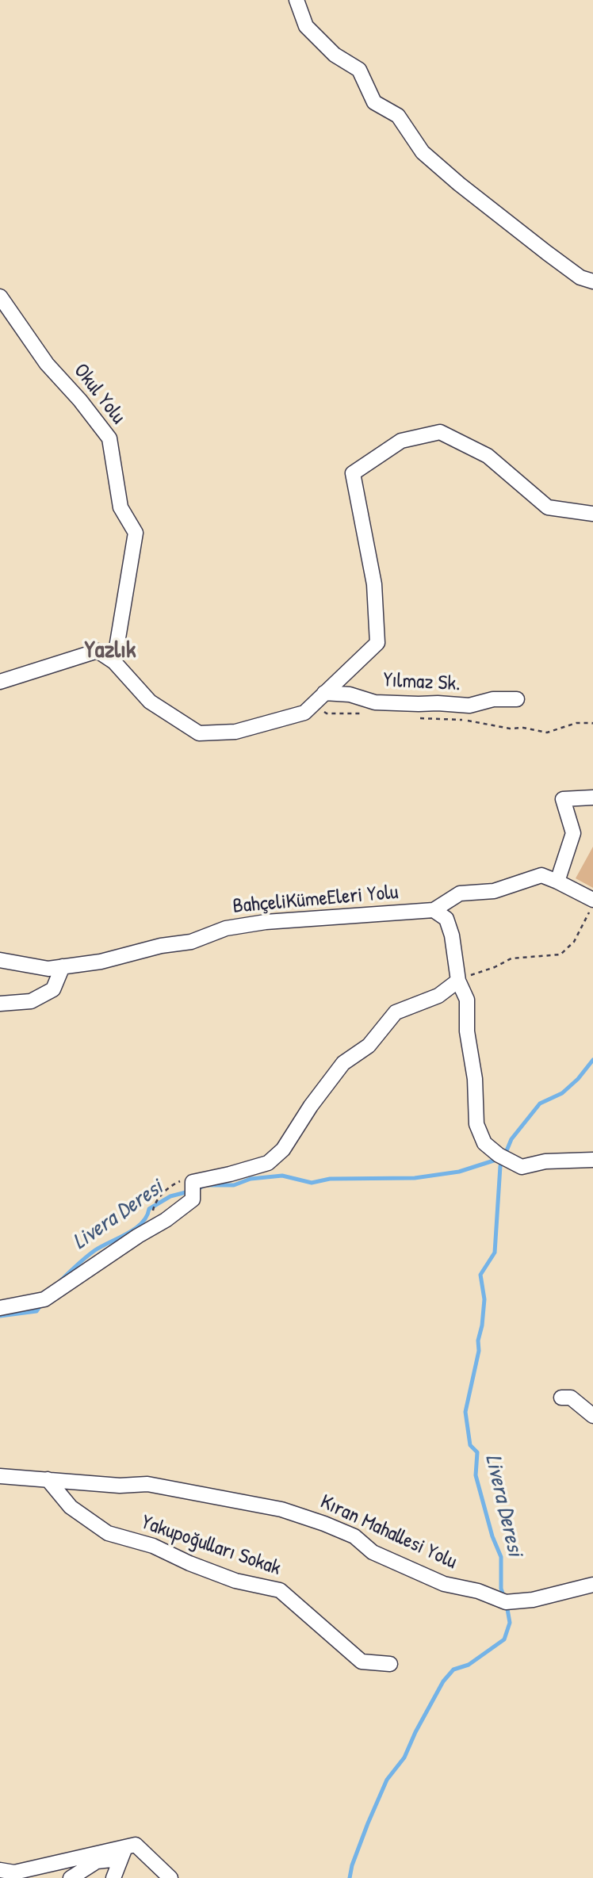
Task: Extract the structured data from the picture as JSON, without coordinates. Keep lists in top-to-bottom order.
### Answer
{
  "streets": {
    "street": [
      "Okul Yolu",
      "Yılmaz Sk.",
      "BahçeliKümeEleri Yolu",
      "Kıran Mahallesi Yolu",
      "Yakupoğulları Sokak"
    ]
  },
  "crossings": [
    ["Kıran Mahallesi Yolu", "Yakupoğulları Sokak"]
  ],
  "districts": ["Yazlık"],
  "water": ["Livera Deresi"]
}
